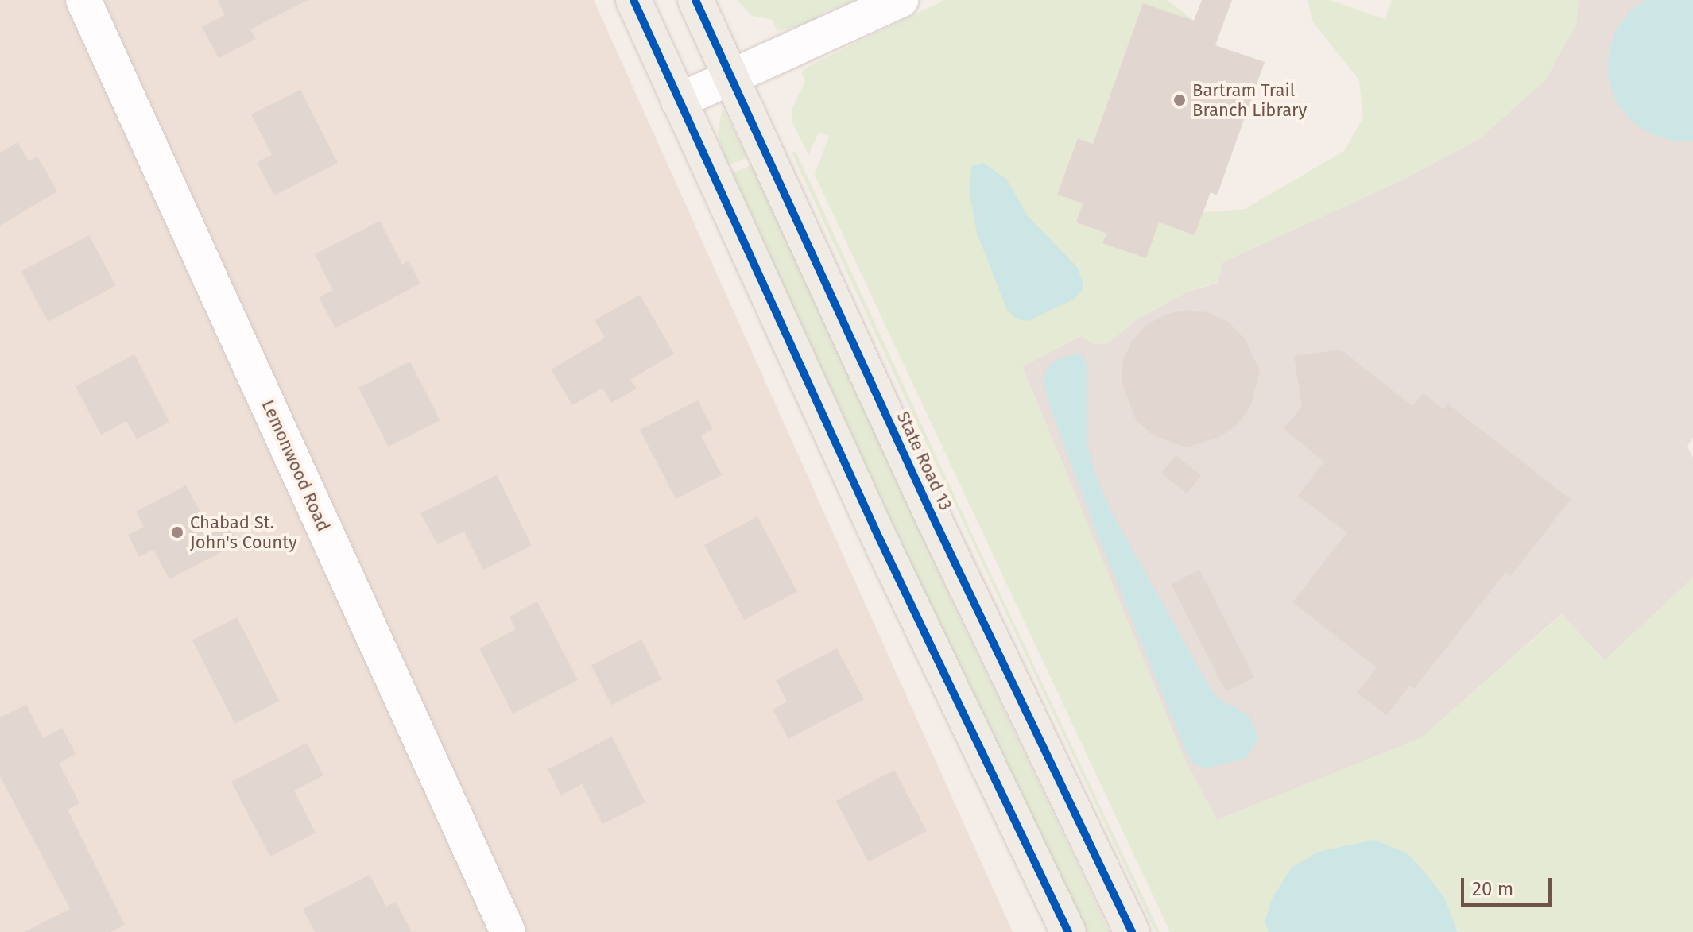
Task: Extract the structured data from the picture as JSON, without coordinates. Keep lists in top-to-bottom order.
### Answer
{
  "streets": {
    "main road": ["State Road 13"],
    "street": ["Lemonwood Road"]
  },
  "places": ["Bartram Trail Branch Library", "Chabad St. John's County"],
  "scale_bar": "20 m"
}
